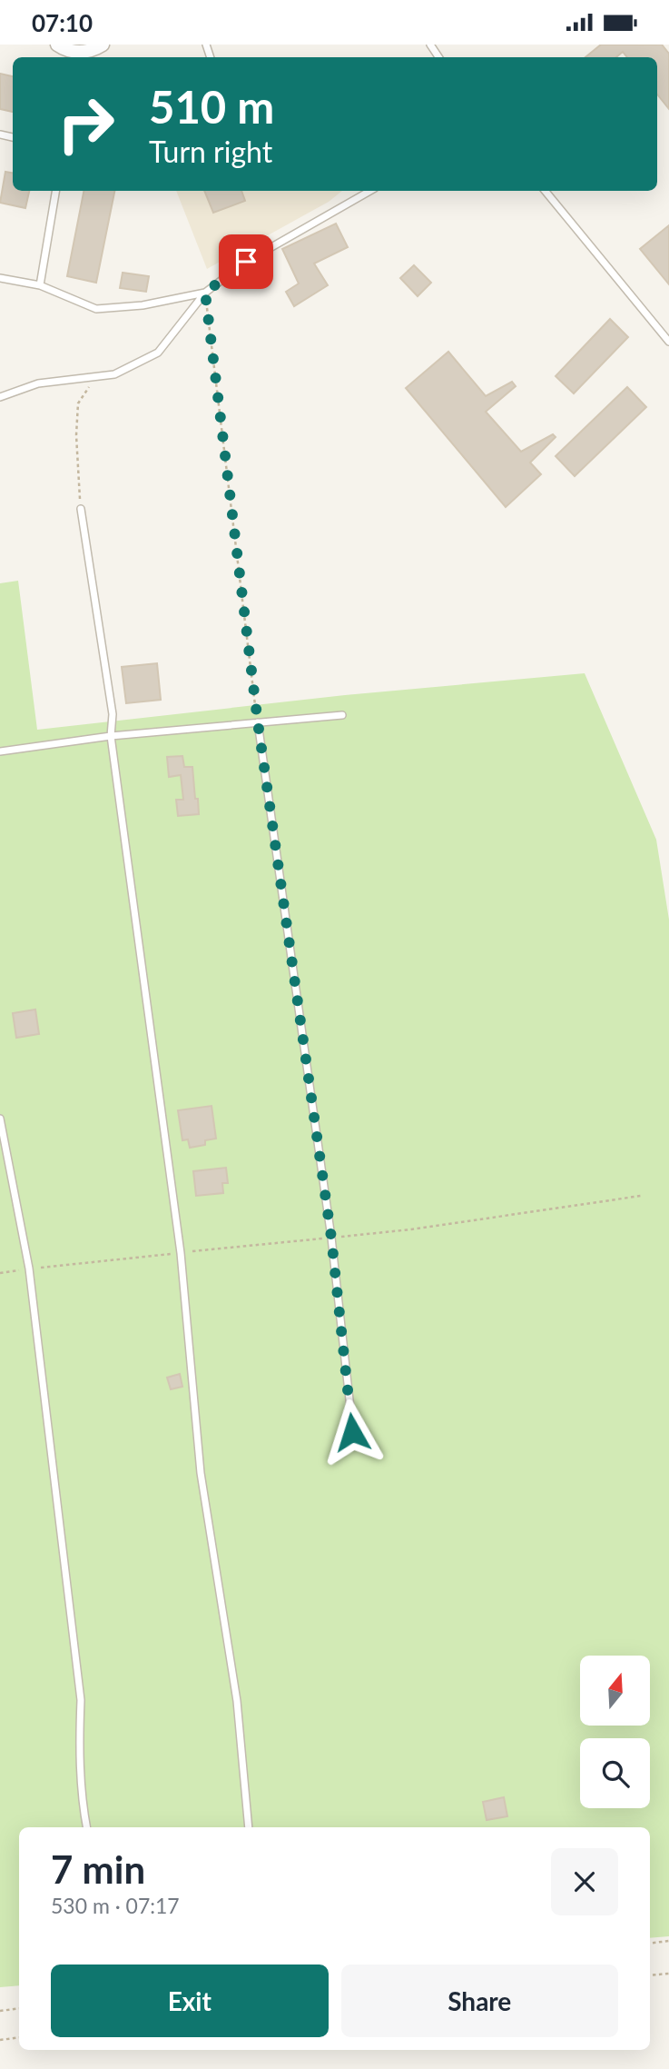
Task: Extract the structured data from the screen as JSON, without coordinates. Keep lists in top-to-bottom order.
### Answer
{
  "north": "top",
  "page": {
    "status": "07:10",
    "turn": ["510 m", "Turn right"],
    "heading": ["7 min", "530 m · 07:17"],
    "buttons": ["Exit", "Share"]
  }
}
